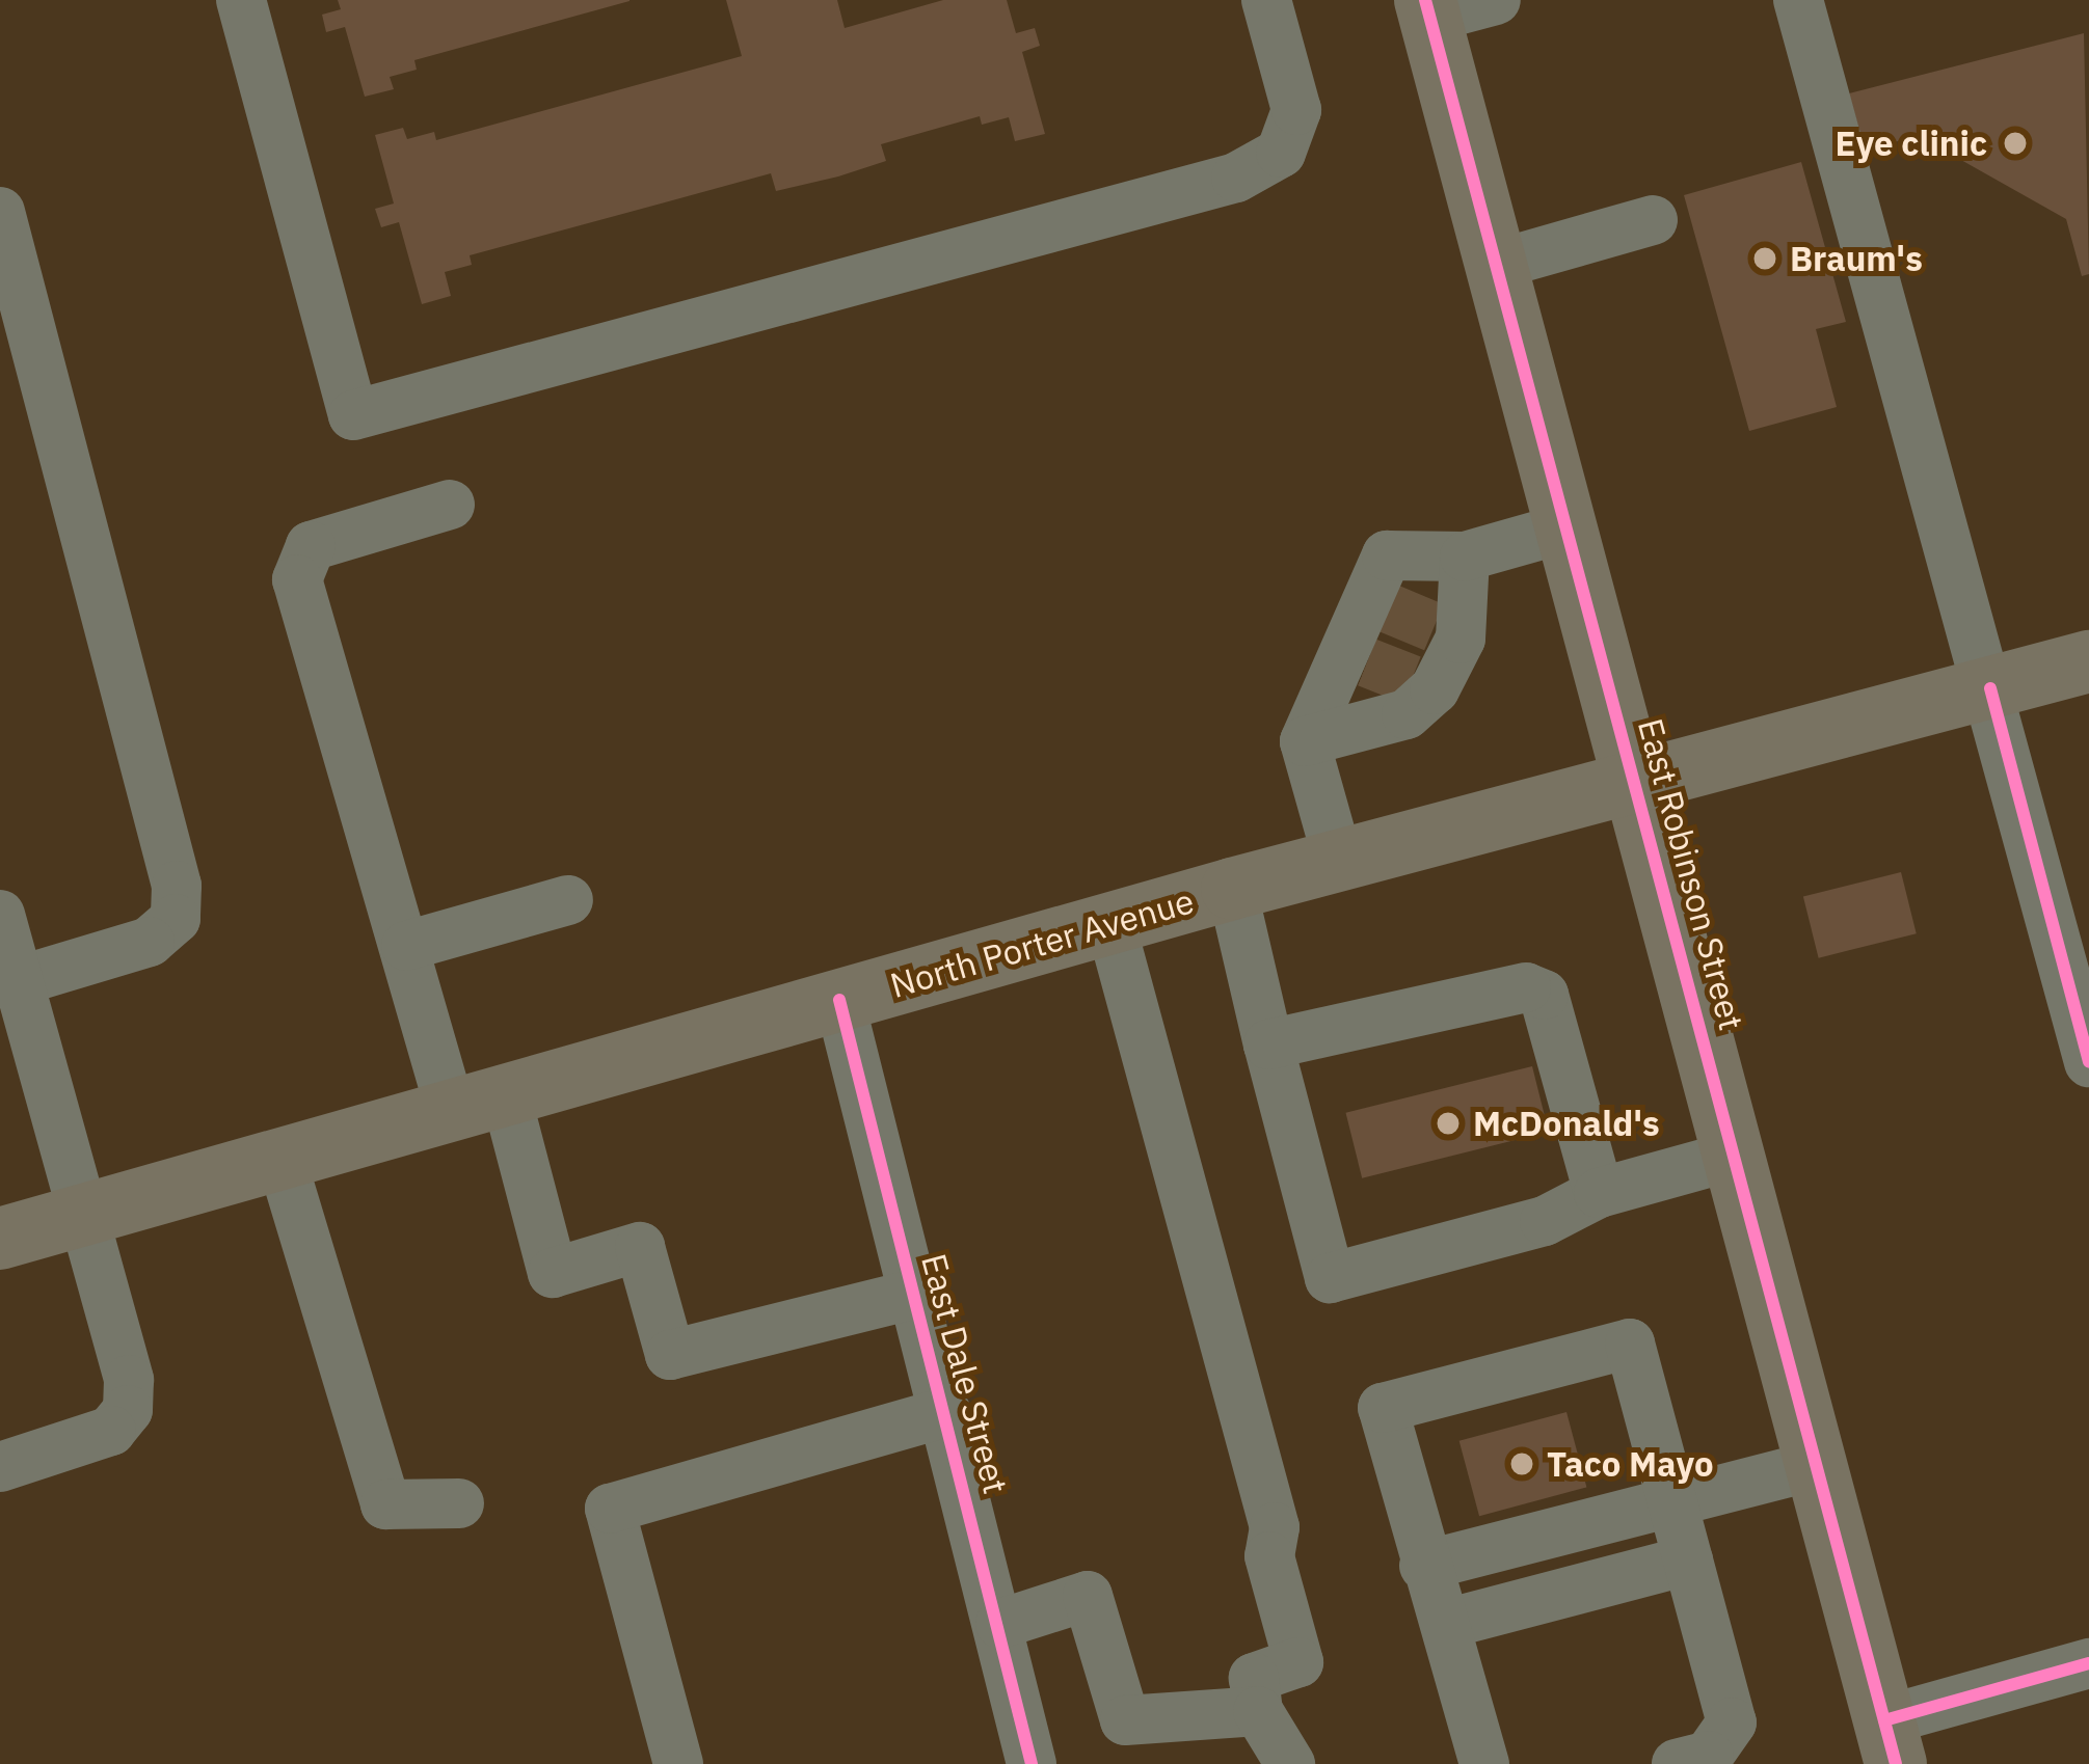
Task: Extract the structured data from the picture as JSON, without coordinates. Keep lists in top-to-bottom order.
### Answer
{
  "streets": {
    "main road": ["East Robinson Street", "North Porter Avenue"],
    "street": ["East Dale Street"]
  },
  "crossings": [
    ["East Robinson Street", "North Porter Avenue"],
    ["North Porter Avenue", "East Dale Street"]
  ],
  "places": [
    "Eye clinic",
    "Braum's",
    "McDonald's",
    "Taco Mayo"
  ]
}
